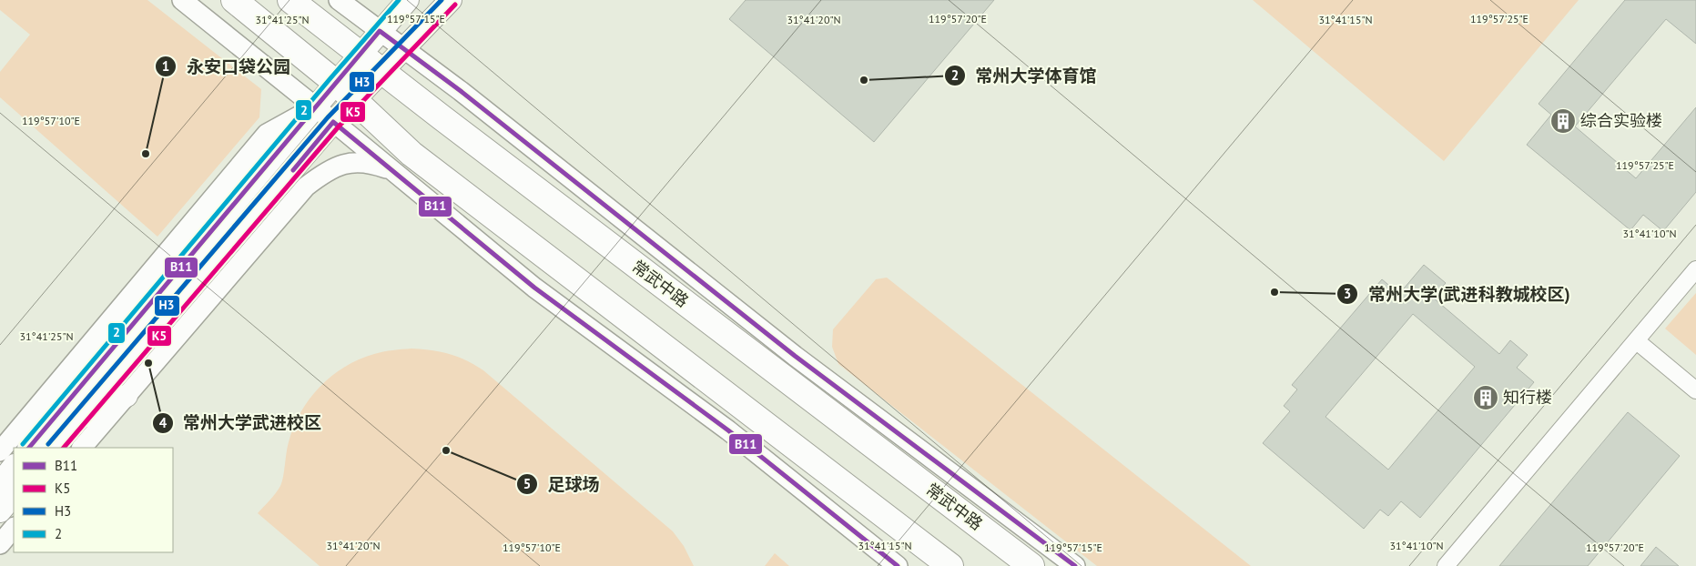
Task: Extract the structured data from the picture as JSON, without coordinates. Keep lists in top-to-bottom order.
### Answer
{
  "streets": {
    "main road": ["常武中路"]
  },
  "places": {
    "other": [
      "常州大学体育馆",
      "永安口袋公园",
      "常州大学(武进科教城校区)",
      "常州大学武进校区",
      "足球场"
    ],
    "building": ["综合实验楼", "知行楼"]
  },
  "lines": [
    "transit line H3",
    "transit line 2",
    "transit line K5",
    "transit line B11"
  ],
  "legend": [
    "B11",
    "K5",
    "H3",
    "2"
  ],
  "coordinates": [
    "119°57'15\"E",
    "119°57'25\"E",
    "119°57'20\"E",
    "31°41'25\"N",
    "31°41'20\"N",
    "31°41'15\"N",
    "119°57'10\"E",
    "31°41'10\"N"
  ]
}
